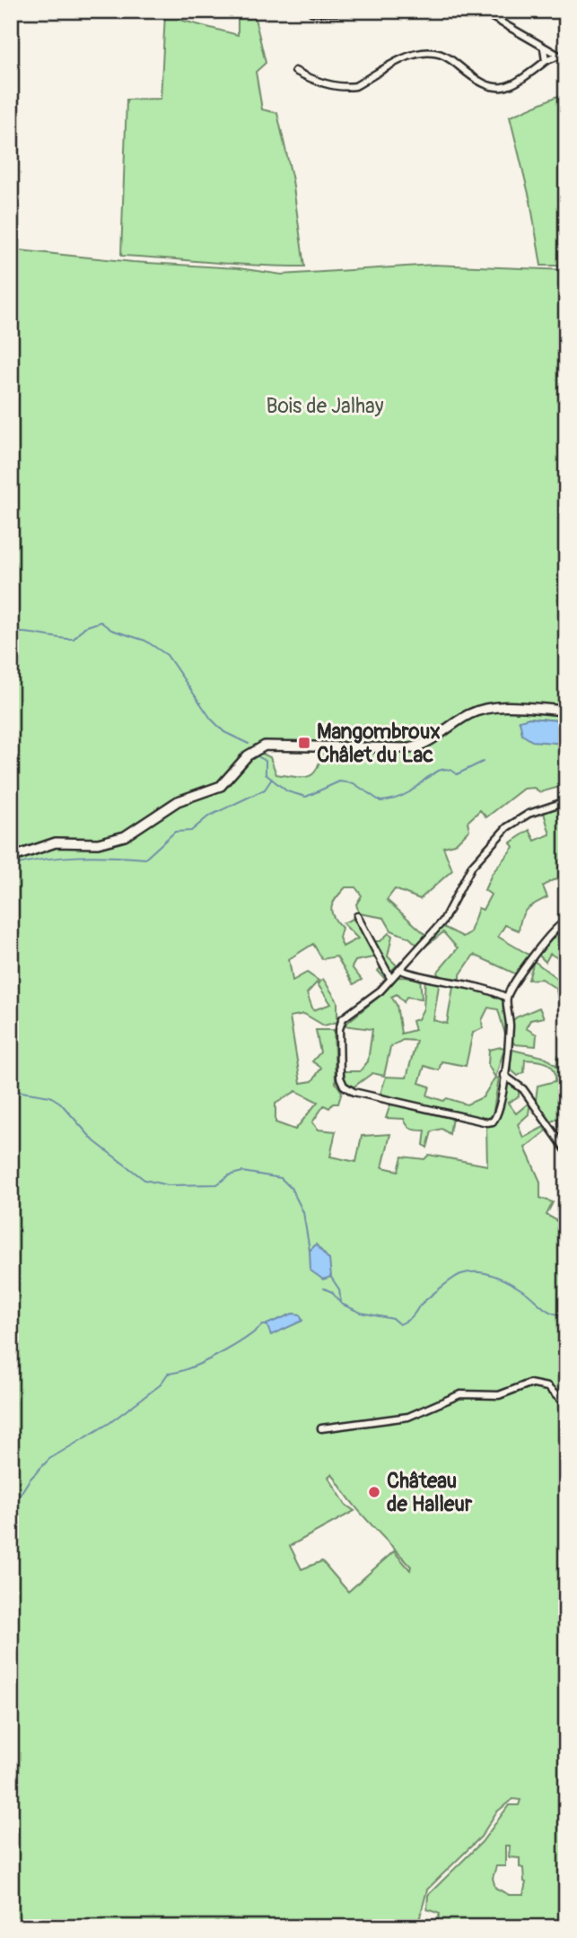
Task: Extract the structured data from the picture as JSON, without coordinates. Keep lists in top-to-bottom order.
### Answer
{
  "parks": ["Bois de Jalhay"],
  "places": {
    "transit": ["Mangombroux Châlet du Lac"],
    "other": ["Château de Halleur"]
  }
}
